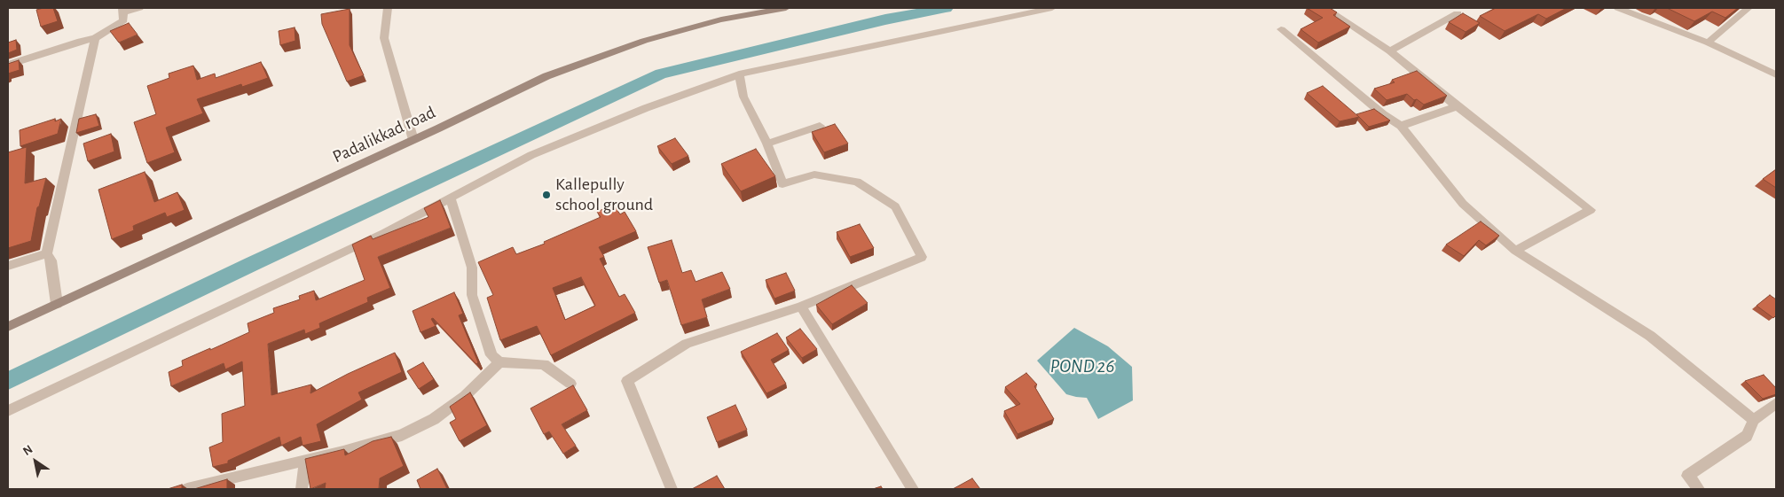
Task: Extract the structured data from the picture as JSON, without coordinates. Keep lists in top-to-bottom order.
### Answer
{
  "streets": {
    "street": ["Padalikkad road"]
  },
  "water": ["POND 26"],
  "places": ["Kallepully school ground"],
  "north": "top left"
}
